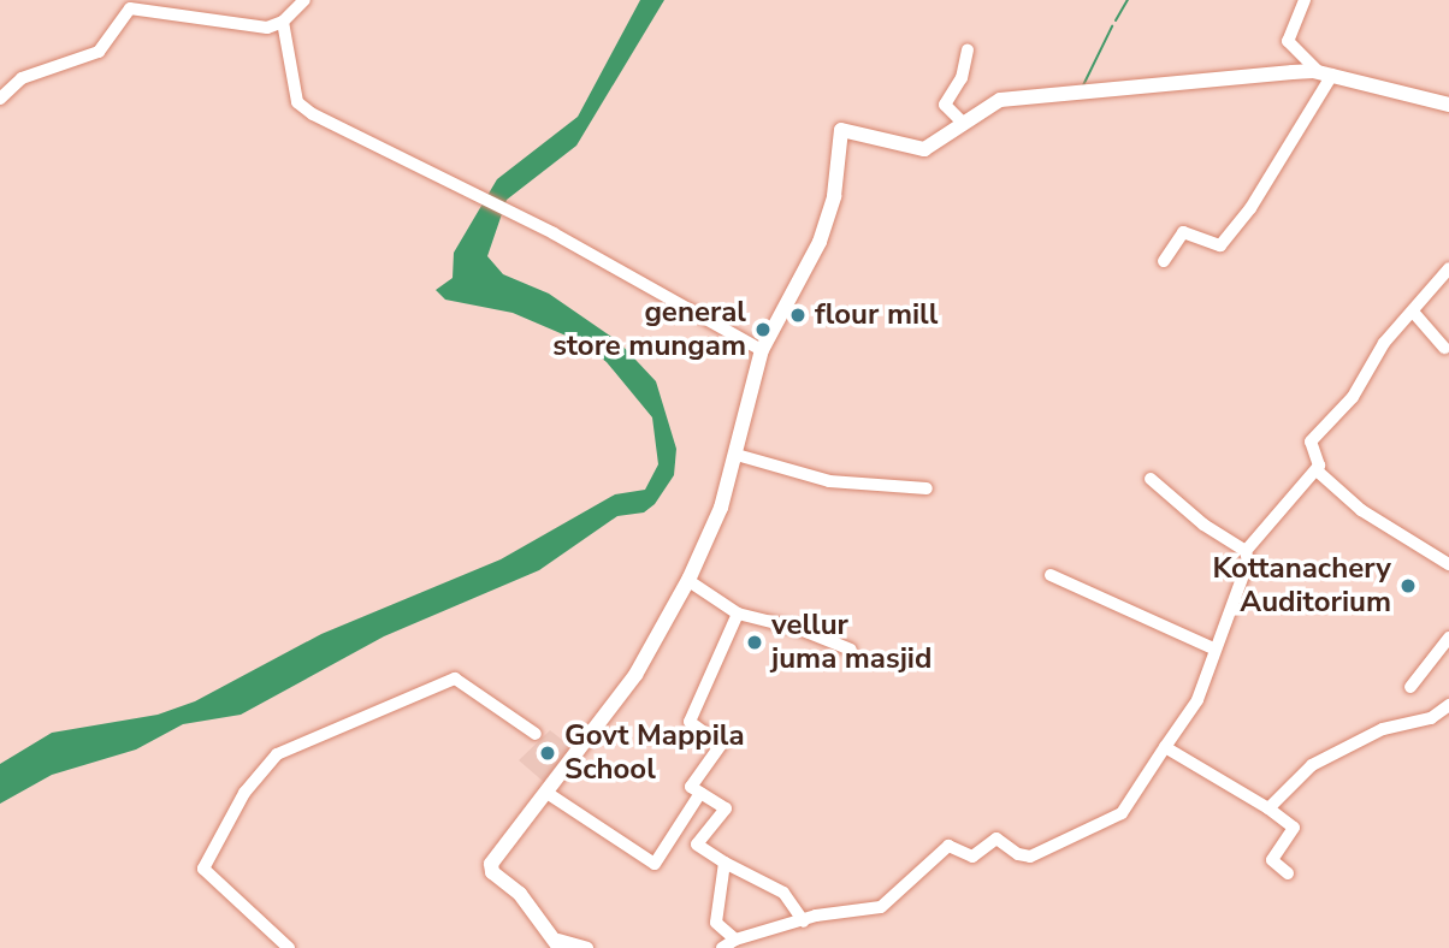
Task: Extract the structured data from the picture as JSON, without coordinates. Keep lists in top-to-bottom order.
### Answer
{
  "places": [
    "flour mill",
    "general store mungam",
    "Kottanachery Auditorium",
    "vellur juma masjid",
    "Govt Mappila School"
  ]
}
